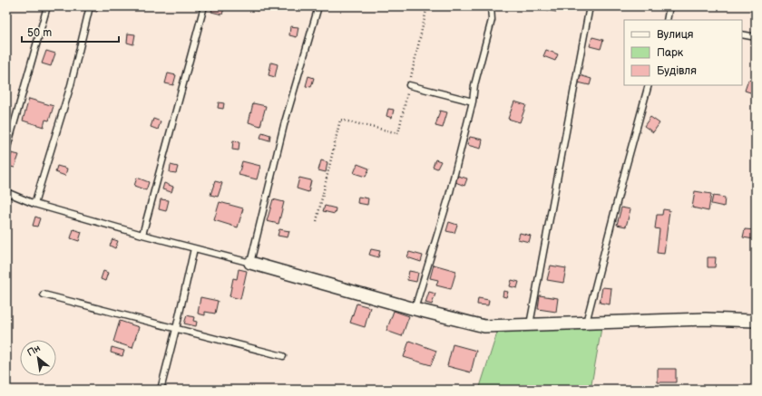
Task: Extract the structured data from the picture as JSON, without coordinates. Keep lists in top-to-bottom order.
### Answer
{
  "legend": ["Вулиця", "Парк", "Будівля"],
  "scale_bar": "50 m",
  "north": "top left"
}
